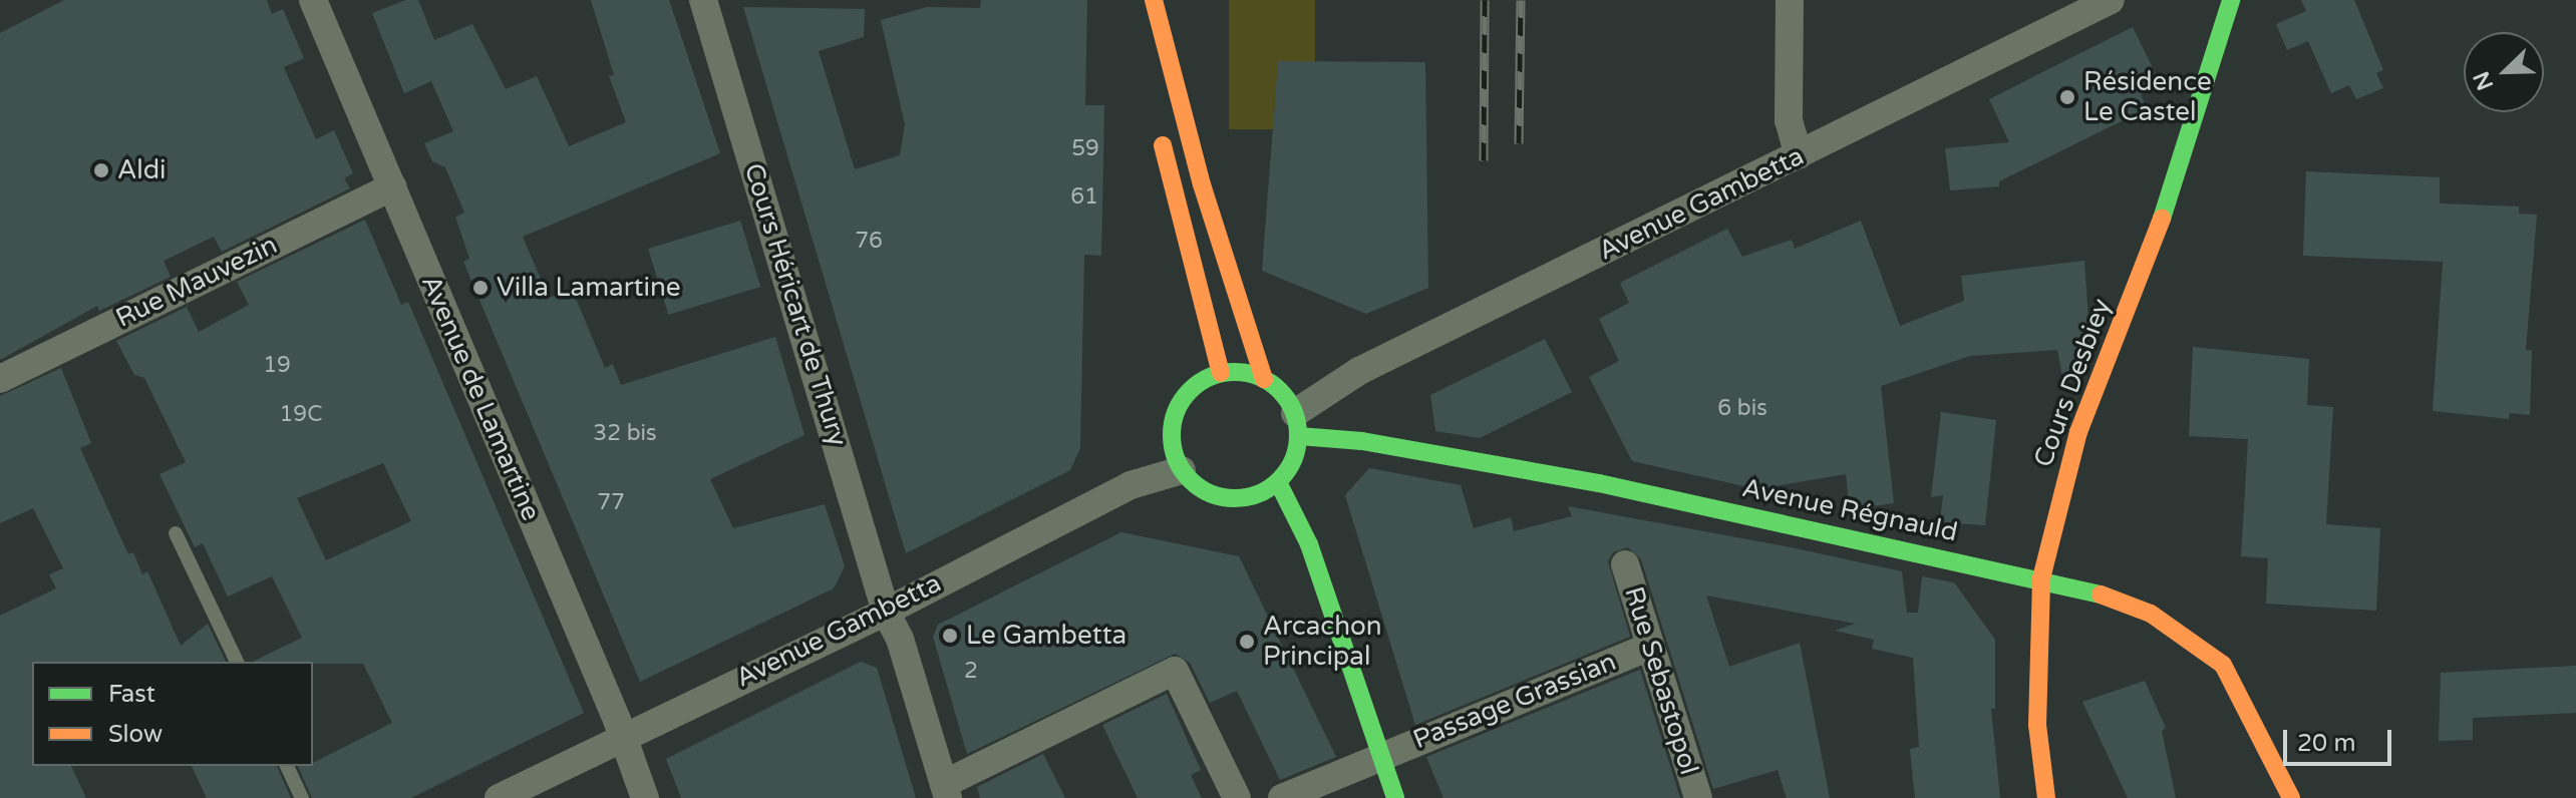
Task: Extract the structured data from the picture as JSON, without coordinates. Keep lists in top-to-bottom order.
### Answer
{
  "streets": {
    "street": [
      "Avenue Gambetta",
      "Rue Mauvezin",
      "Cours Héricart de Thury",
      "Cours Desbiey",
      "Avenue de Lamartine",
      "Avenue Régnauld",
      "Rue Sebastopol",
      "Passage Grassian"
    ]
  },
  "crossings": [
    ["Avenue Gambetta", "Cours Héricart de Thury"],
    ["Avenue Gambetta", "Avenue de Lamartine"],
    ["Avenue Gambetta", "Avenue Régnauld"],
    ["Rue Mauvezin", "Avenue de Lamartine"],
    ["Cours Desbiey", "Avenue Régnauld"],
    ["Rue Sebastopol", "Passage Grassian"]
  ],
  "places": [
    "Résidence Le Castel",
    "Aldi",
    "Villa Lamartine",
    "Le Gambetta",
    "Arcachon Principal"
  ],
  "house_numbers": [
    "59",
    "61",
    "76",
    "19",
    "6 bis",
    "19C",
    "32 bis",
    "77",
    "2"
  ],
  "legend": ["Fast", "Slow"],
  "scale_bar": "20 m",
  "north": "bottom left"
}
